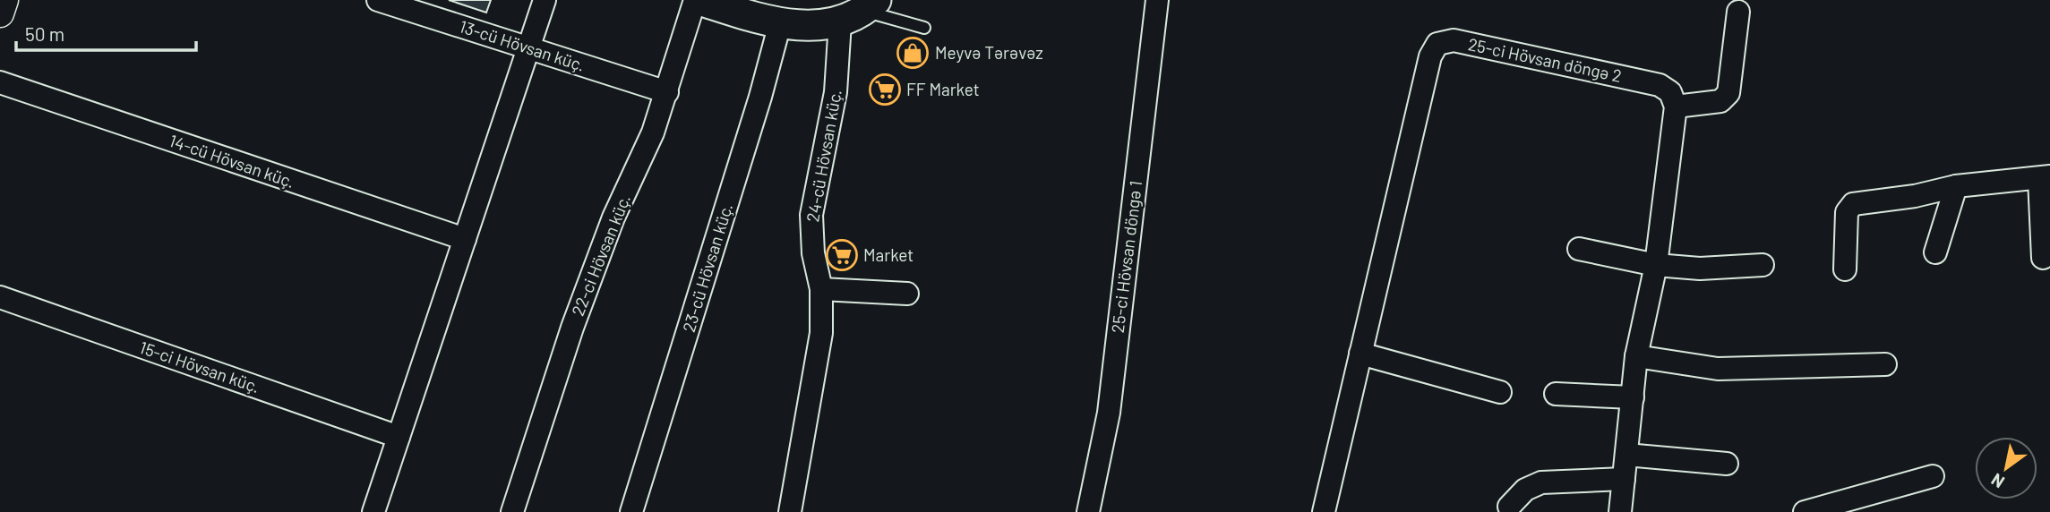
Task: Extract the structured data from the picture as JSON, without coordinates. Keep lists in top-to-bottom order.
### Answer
{
  "streets": {
    "street": [
      "13-cü Hövsan küç.",
      "25-ci Hövsan döngə 2",
      "24-cü Hövsan küç.",
      "14-cü Hövsan küç.",
      "22-ci Hövsan küç.",
      "25-ci Hövsan döngə 1",
      "23-cü Hövsan küç.",
      "15-ci Hövsan küç."
    ]
  },
  "crossings": [
    ["13-cü Hövsan küç.", "22-ci Hövsan küç."]
  ],
  "places": {
    "shop": ["Meyvə Tərəvəz"],
    "supermarket": ["FF Market", "Market"]
  },
  "scale_bar": "50 m",
  "north": "bottom left"
}
